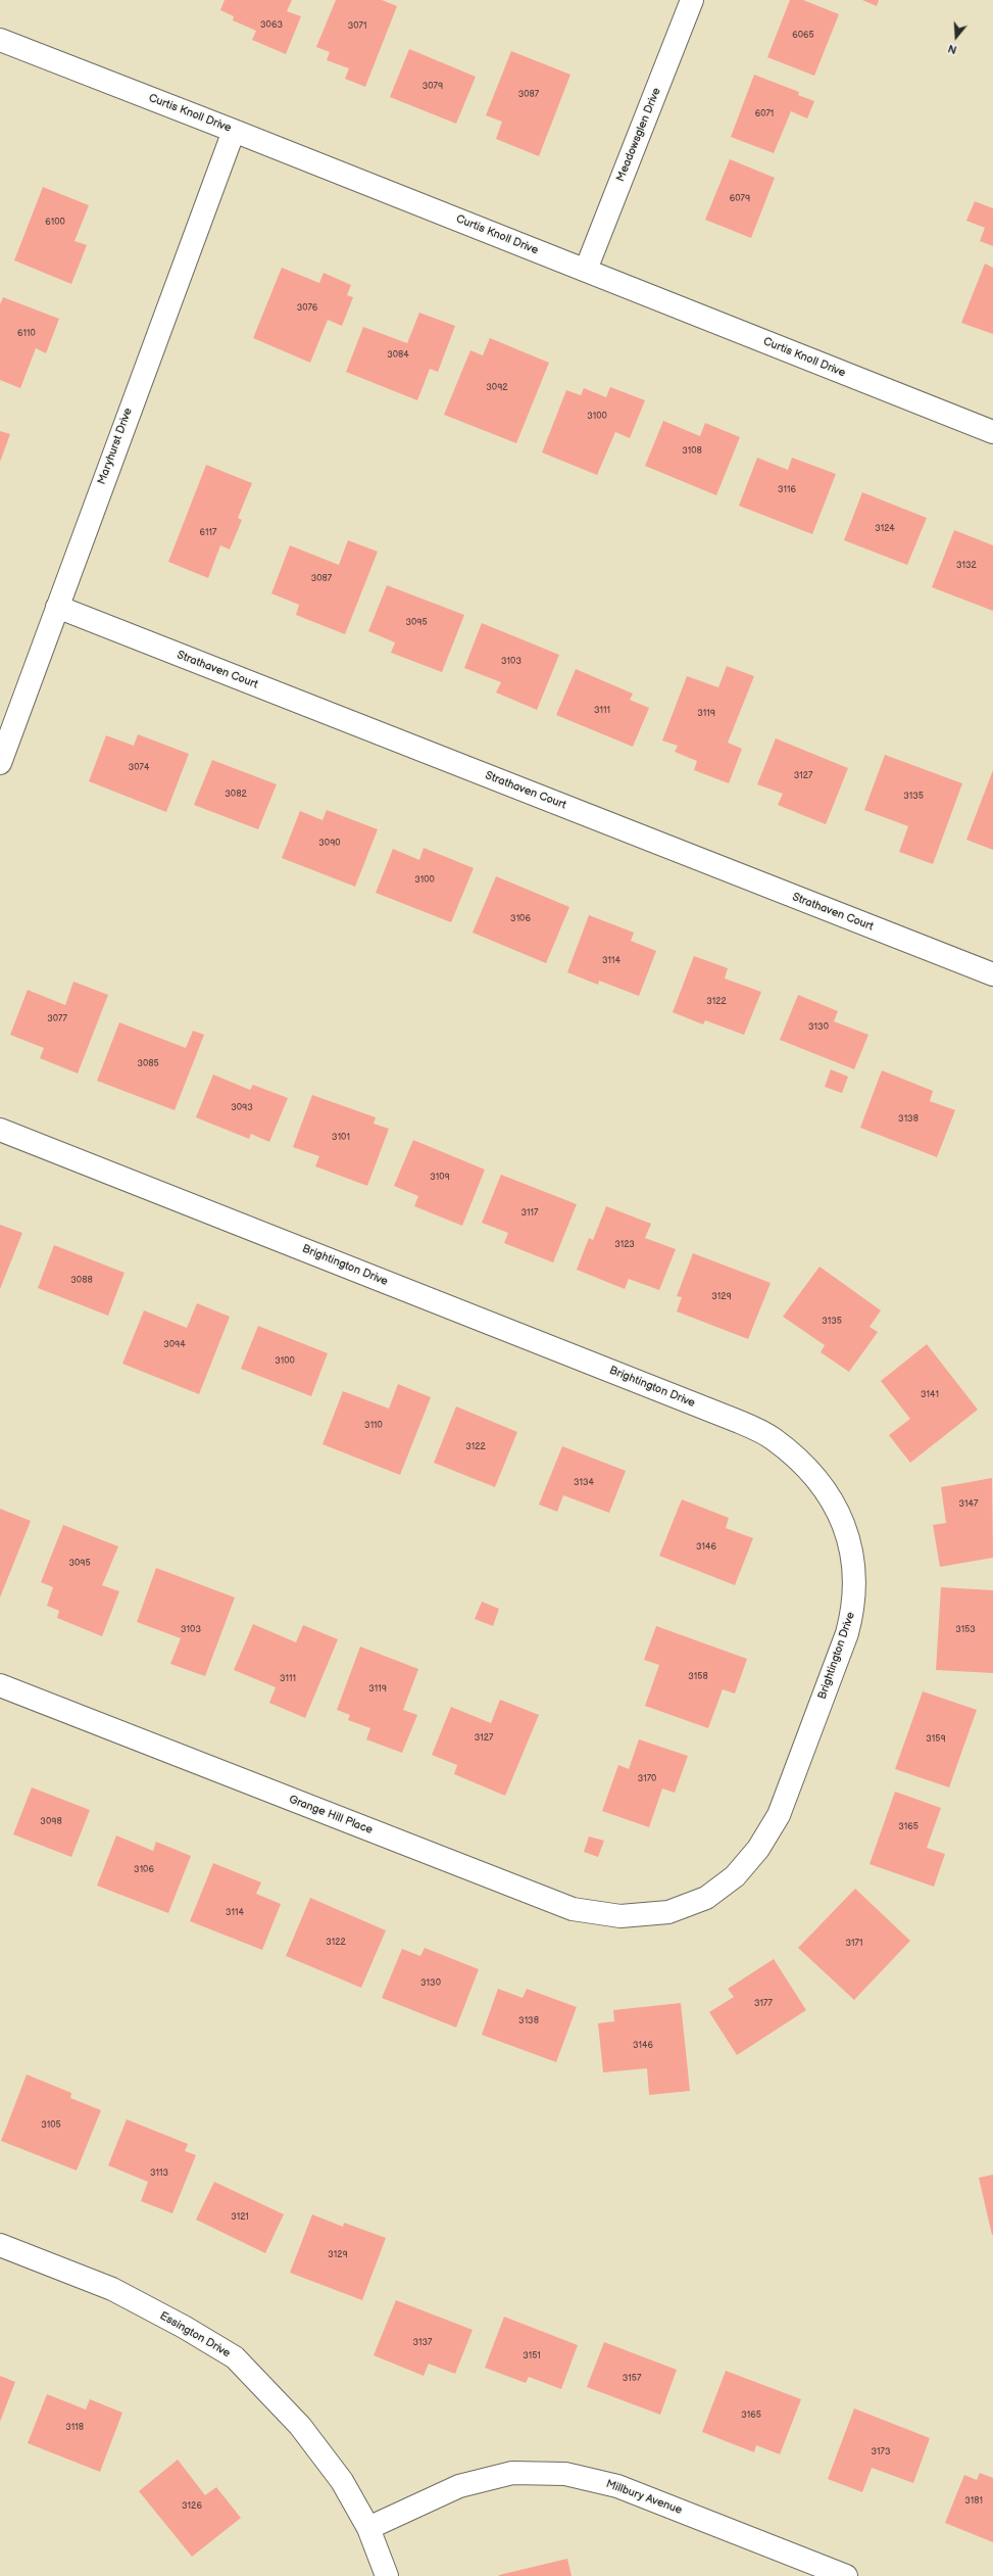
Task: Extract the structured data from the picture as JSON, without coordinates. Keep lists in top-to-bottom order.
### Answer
{
  "streets": {
    "street": [
      "Curtis Knoll Drive",
      "Meadowsglen Drive",
      "Maryhurst Drive",
      "Strathaven Court",
      "Brightington Drive",
      "Grange Hill Place",
      "Essington Drive",
      "Millbury Avenue"
    ]
  },
  "crossings": [
    ["Curtis Knoll Drive", "Meadowsglen Drive"],
    ["Curtis Knoll Drive", "Maryhurst Drive"],
    ["Maryhurst Drive", "Strathaven Court"],
    ["Brightington Drive", "Grange Hill Place"],
    ["Essington Drive", "Millbury Avenue"]
  ],
  "house_numbers": [
    "3063",
    "3071",
    "6065",
    "3079",
    "3087",
    "6071",
    "6079",
    "6100",
    "3076",
    "6110",
    "3084",
    "3092",
    "3100",
    "3108",
    "3116",
    "3124",
    "6117",
    "3132",
    "3087",
    "3095",
    "3103",
    "3111",
    "3119",
    "3074",
    "3127",
    "3082",
    "3135",
    "3090",
    "3100",
    "3106",
    "3114",
    "3122",
    "3077",
    "3130",
    "3085",
    "3093",
    "3138",
    "3101",
    "3109",
    "3117",
    "3123",
    "3088",
    "3129",
    "3135",
    "3094",
    "3100",
    "3141",
    "3110",
    "3122",
    "3134",
    "3147",
    "3146",
    "3095",
    "3103",
    "3153",
    "3158",
    "3111",
    "3119",
    "3127",
    "3159",
    "3170",
    "3098",
    "3165",
    "3106",
    "3114",
    "3122",
    "3171",
    "3130",
    "3177",
    "3138",
    "3146",
    "3105",
    "3113",
    "3121",
    "3129",
    "3137",
    "3151",
    "3157",
    "3165",
    "3118",
    "3173",
    "3181",
    "3126"
  ],
  "north": "bottom"
}
